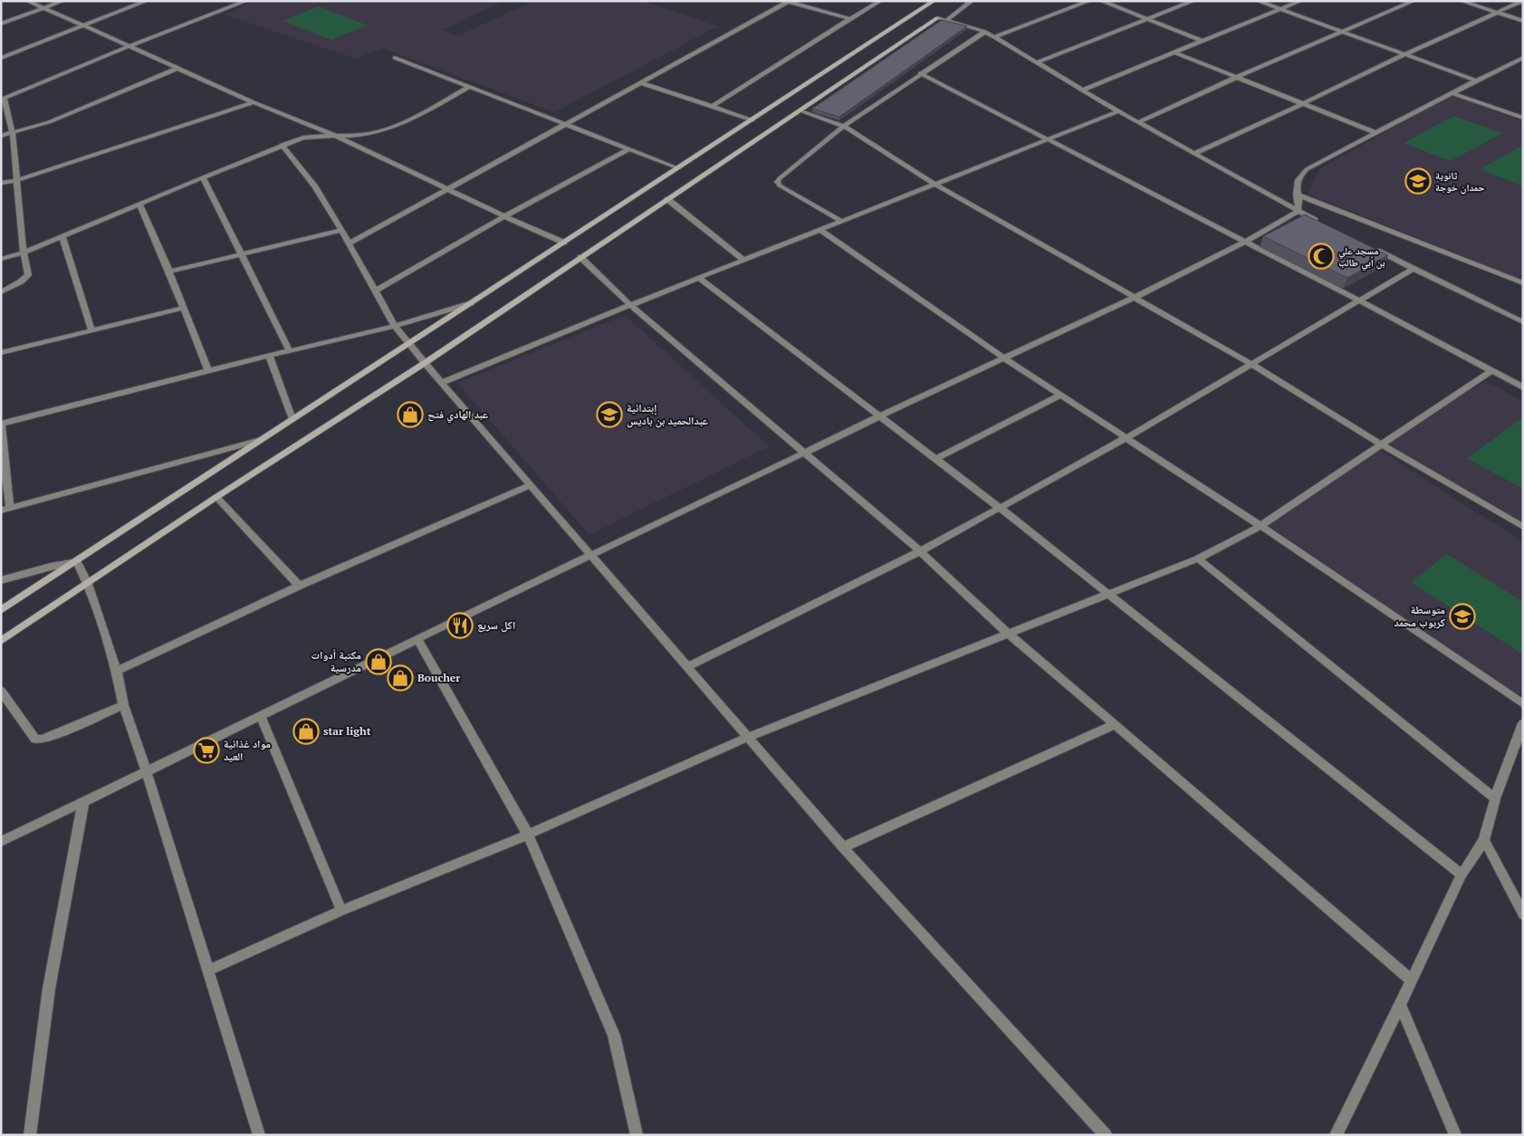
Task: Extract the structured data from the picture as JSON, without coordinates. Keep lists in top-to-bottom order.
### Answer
{
  "places": {
    "school or university": ["ثانوية حمدان خوجة", "إبتدائية عبدالحميد بن باديس", "متوسطة كربوب محمد"],
    "mosque": ["مسجد علي بن أبي طالب"],
    "shop": [
      "عبد الهادي فتح",
      "مكتبة أدوات مدرسية",
      "Boucher",
      "star light"
    ],
    "restaurant": ["اكل سريع"],
    "supermarket": ["مواد غذائية العيد"]
  }
}
